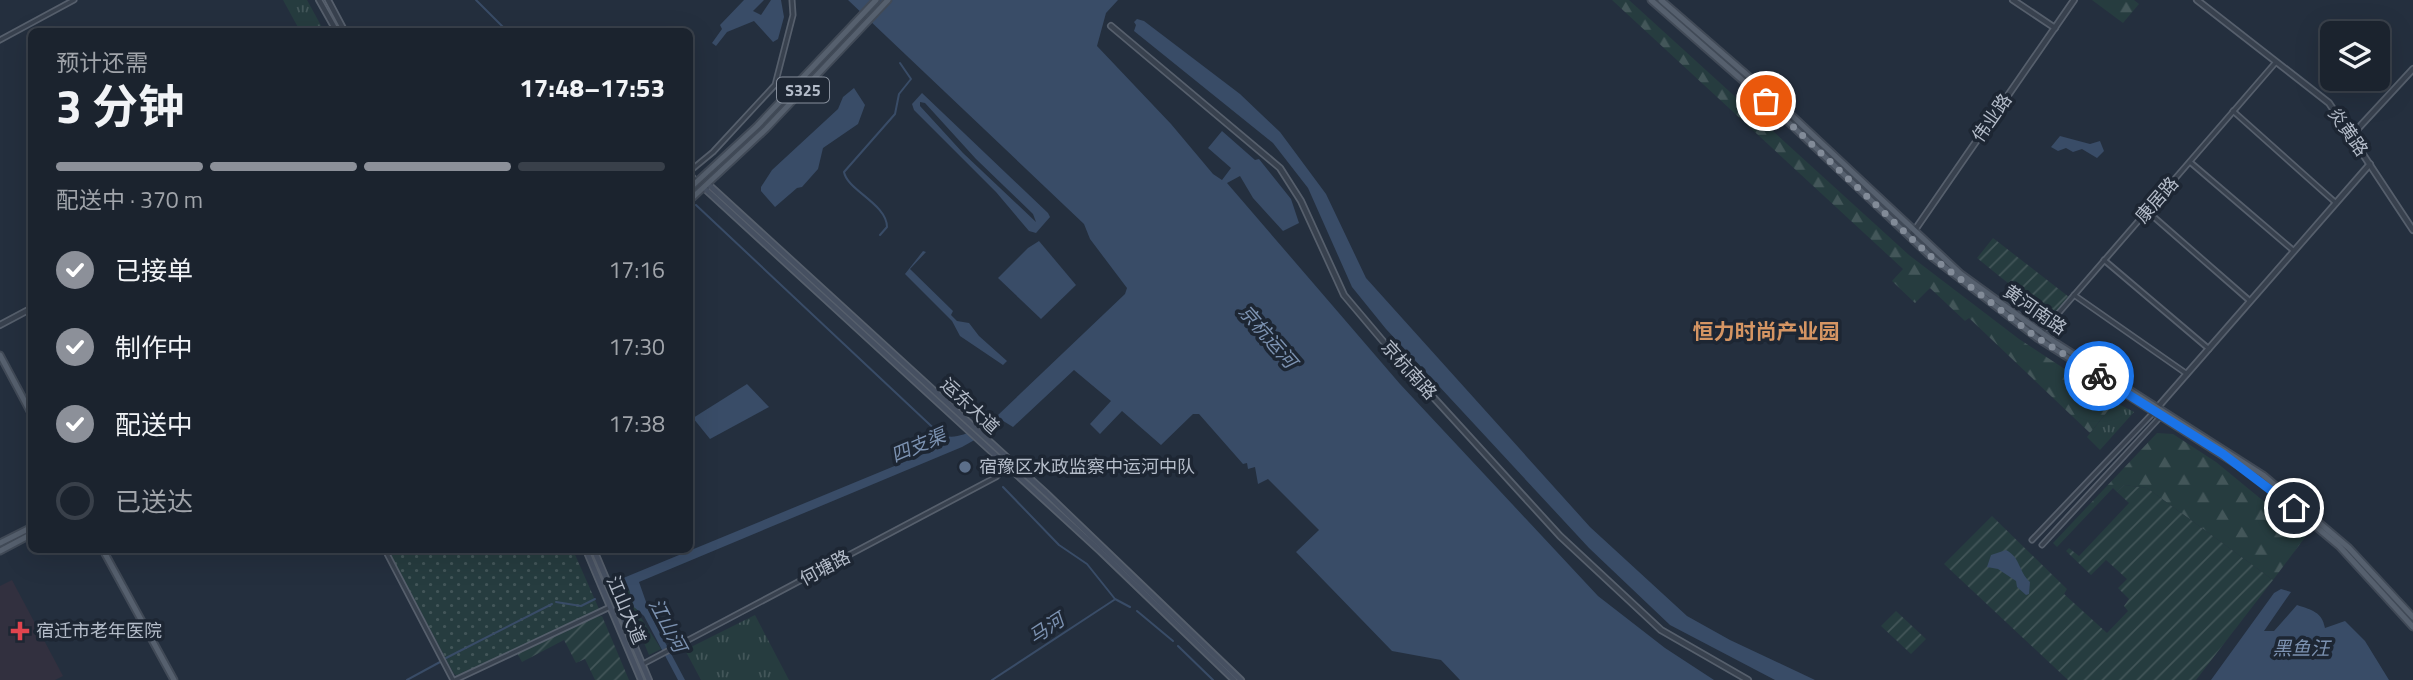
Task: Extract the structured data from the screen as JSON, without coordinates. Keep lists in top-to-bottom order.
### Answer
{
  "streets": {
    "main road": [
      "S325",
      "黄河南路",
      "运东大道",
      "江山大道"
    ],
    "street": [
      "伟业路",
      "炎黄路",
      "康居路",
      "京杭南路",
      "何塘路"
    ]
  },
  "crossings": [
    ["S325", "运东大道"],
    ["伟业路", "黄河南路"],
    ["炎黄路", "康居路"],
    ["康居路", "黄河南路"],
    ["运东大道", "何塘路"],
    ["何塘路", "江山大道"]
  ],
  "districts": ["恒力时尚产业园"],
  "water": [
    "京杭运河",
    "四支渠",
    "江山河",
    "马河",
    "黑鱼汪"
  ],
  "places": {
    "other": ["宿豫区水政监察中运河中队"],
    "health": ["宿迁市老年医院"]
  },
  "page": {
    "heading": ["3 分钟", "预计还需", "17:48–17:53"],
    "bar": "配送中 · 370 m",
    "list": [
      ["已接单", "17:16"],
      ["制作中", "17:30"],
      ["配送中", "17:38"],
      "已送达"
    ]
  }
}
